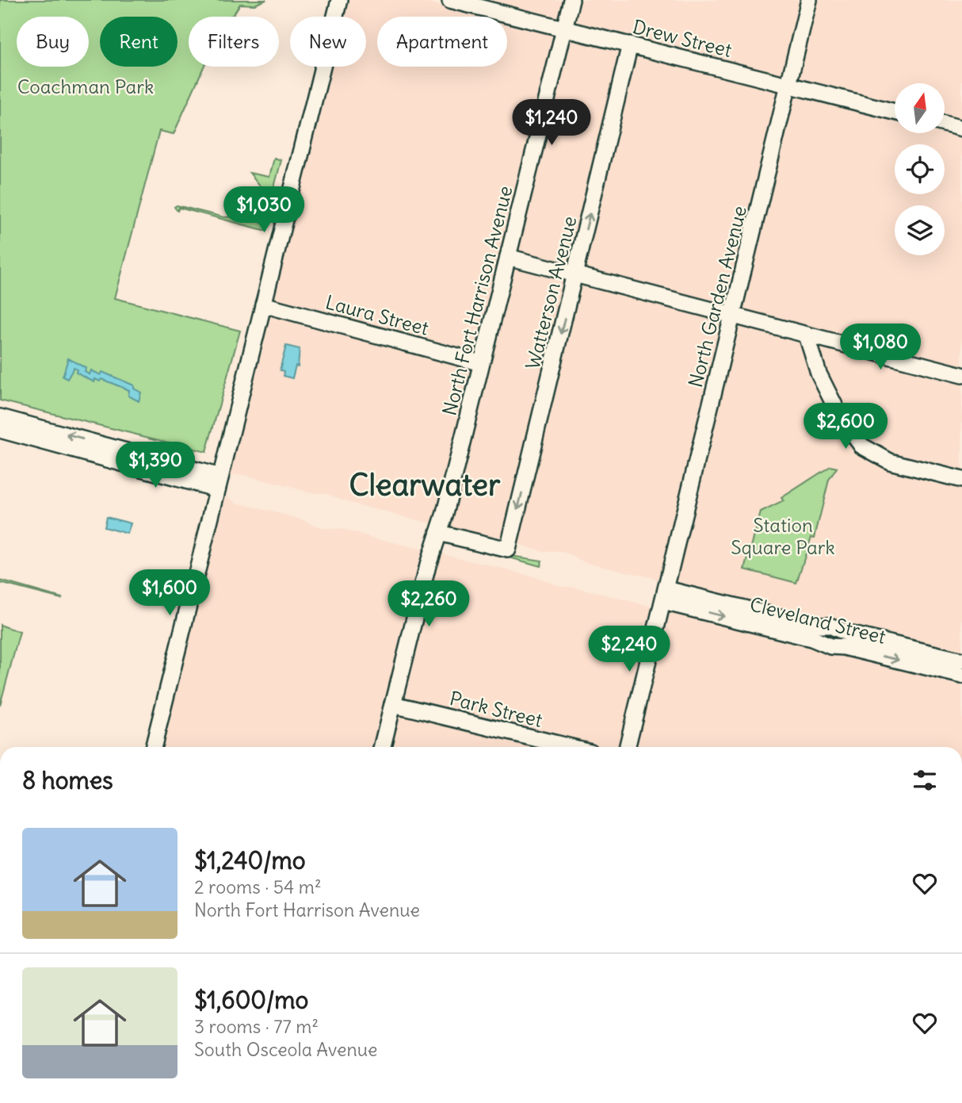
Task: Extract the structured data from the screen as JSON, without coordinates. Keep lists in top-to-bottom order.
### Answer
{
  "streets": {
    "street": [
      "Drew Street",
      "Watterson Avenue",
      "North Garden Avenue",
      "North Fort Harrison Avenue",
      "Laura Street",
      "Cleveland Street",
      "Park Street"
    ]
  },
  "crossings": [
    ["Drew Street", "Watterson Avenue"],
    ["Drew Street", "North Garden Avenue"],
    ["Drew Street", "North Fort Harrison Avenue"],
    ["Watterson Avenue", "North Fort Harrison Avenue"],
    ["North Garden Avenue", "Cleveland Street"],
    ["North Fort Harrison Avenue", "Laura Street"],
    ["North Fort Harrison Avenue", "Park Street"]
  ],
  "districts": ["Clearwater"],
  "parks": ["Coachman Park", "Station Square Park"],
  "north": "top",
  "page": {
    "chip": [
      "Buy",
      "Rent",
      "Filters",
      "New",
      "Apartment"
    ],
    "price": [
      "$1,240",
      "$1,030",
      "$1,080",
      "$2,600",
      "$1,390",
      "$1,600",
      "$2,260",
      "$2,240"
    ],
    "heading": "8 homes",
    "list": [
      {
        "name": "$1,240/mo",
        "note": "2 rooms · 54 m² · North Fort Harrison Avenue"
      },
      {
        "name": "$1,600/mo",
        "note": "3 rooms · 77 m² · South Osceola Avenue"
      }
    ]
  }
}
